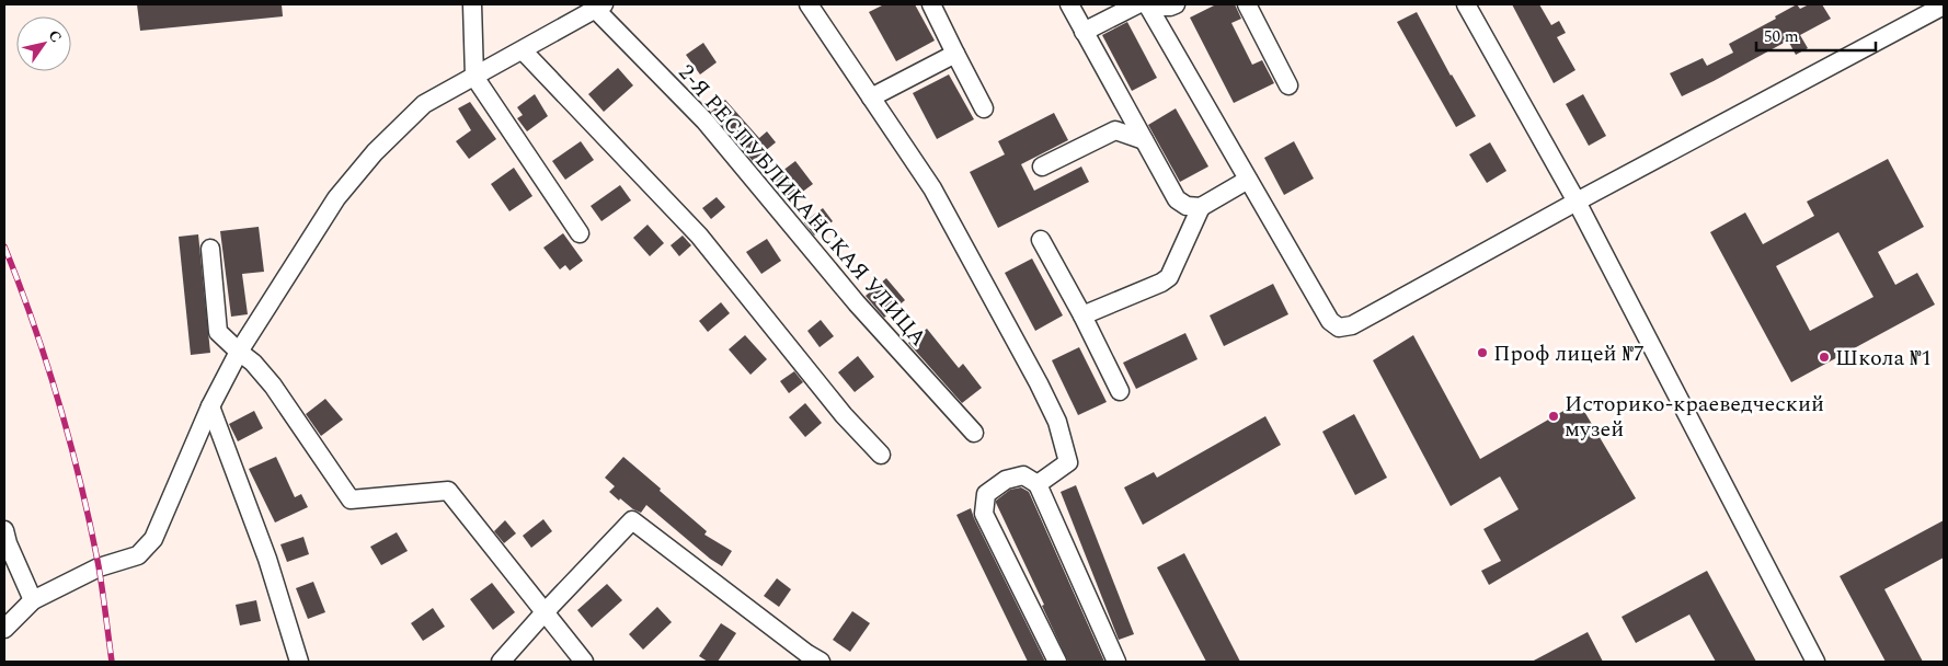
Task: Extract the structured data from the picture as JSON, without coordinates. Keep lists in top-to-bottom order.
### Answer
{
  "streets": {
    "street": ["2-Я РЕСПУБЛИКАНСКАЯ УЛИЦА"]
  },
  "places": ["Проф лицей №7", "Школа №1", "Историко-краеведческий музей"],
  "scale_bar": "50 m",
  "north": "top right"
}
